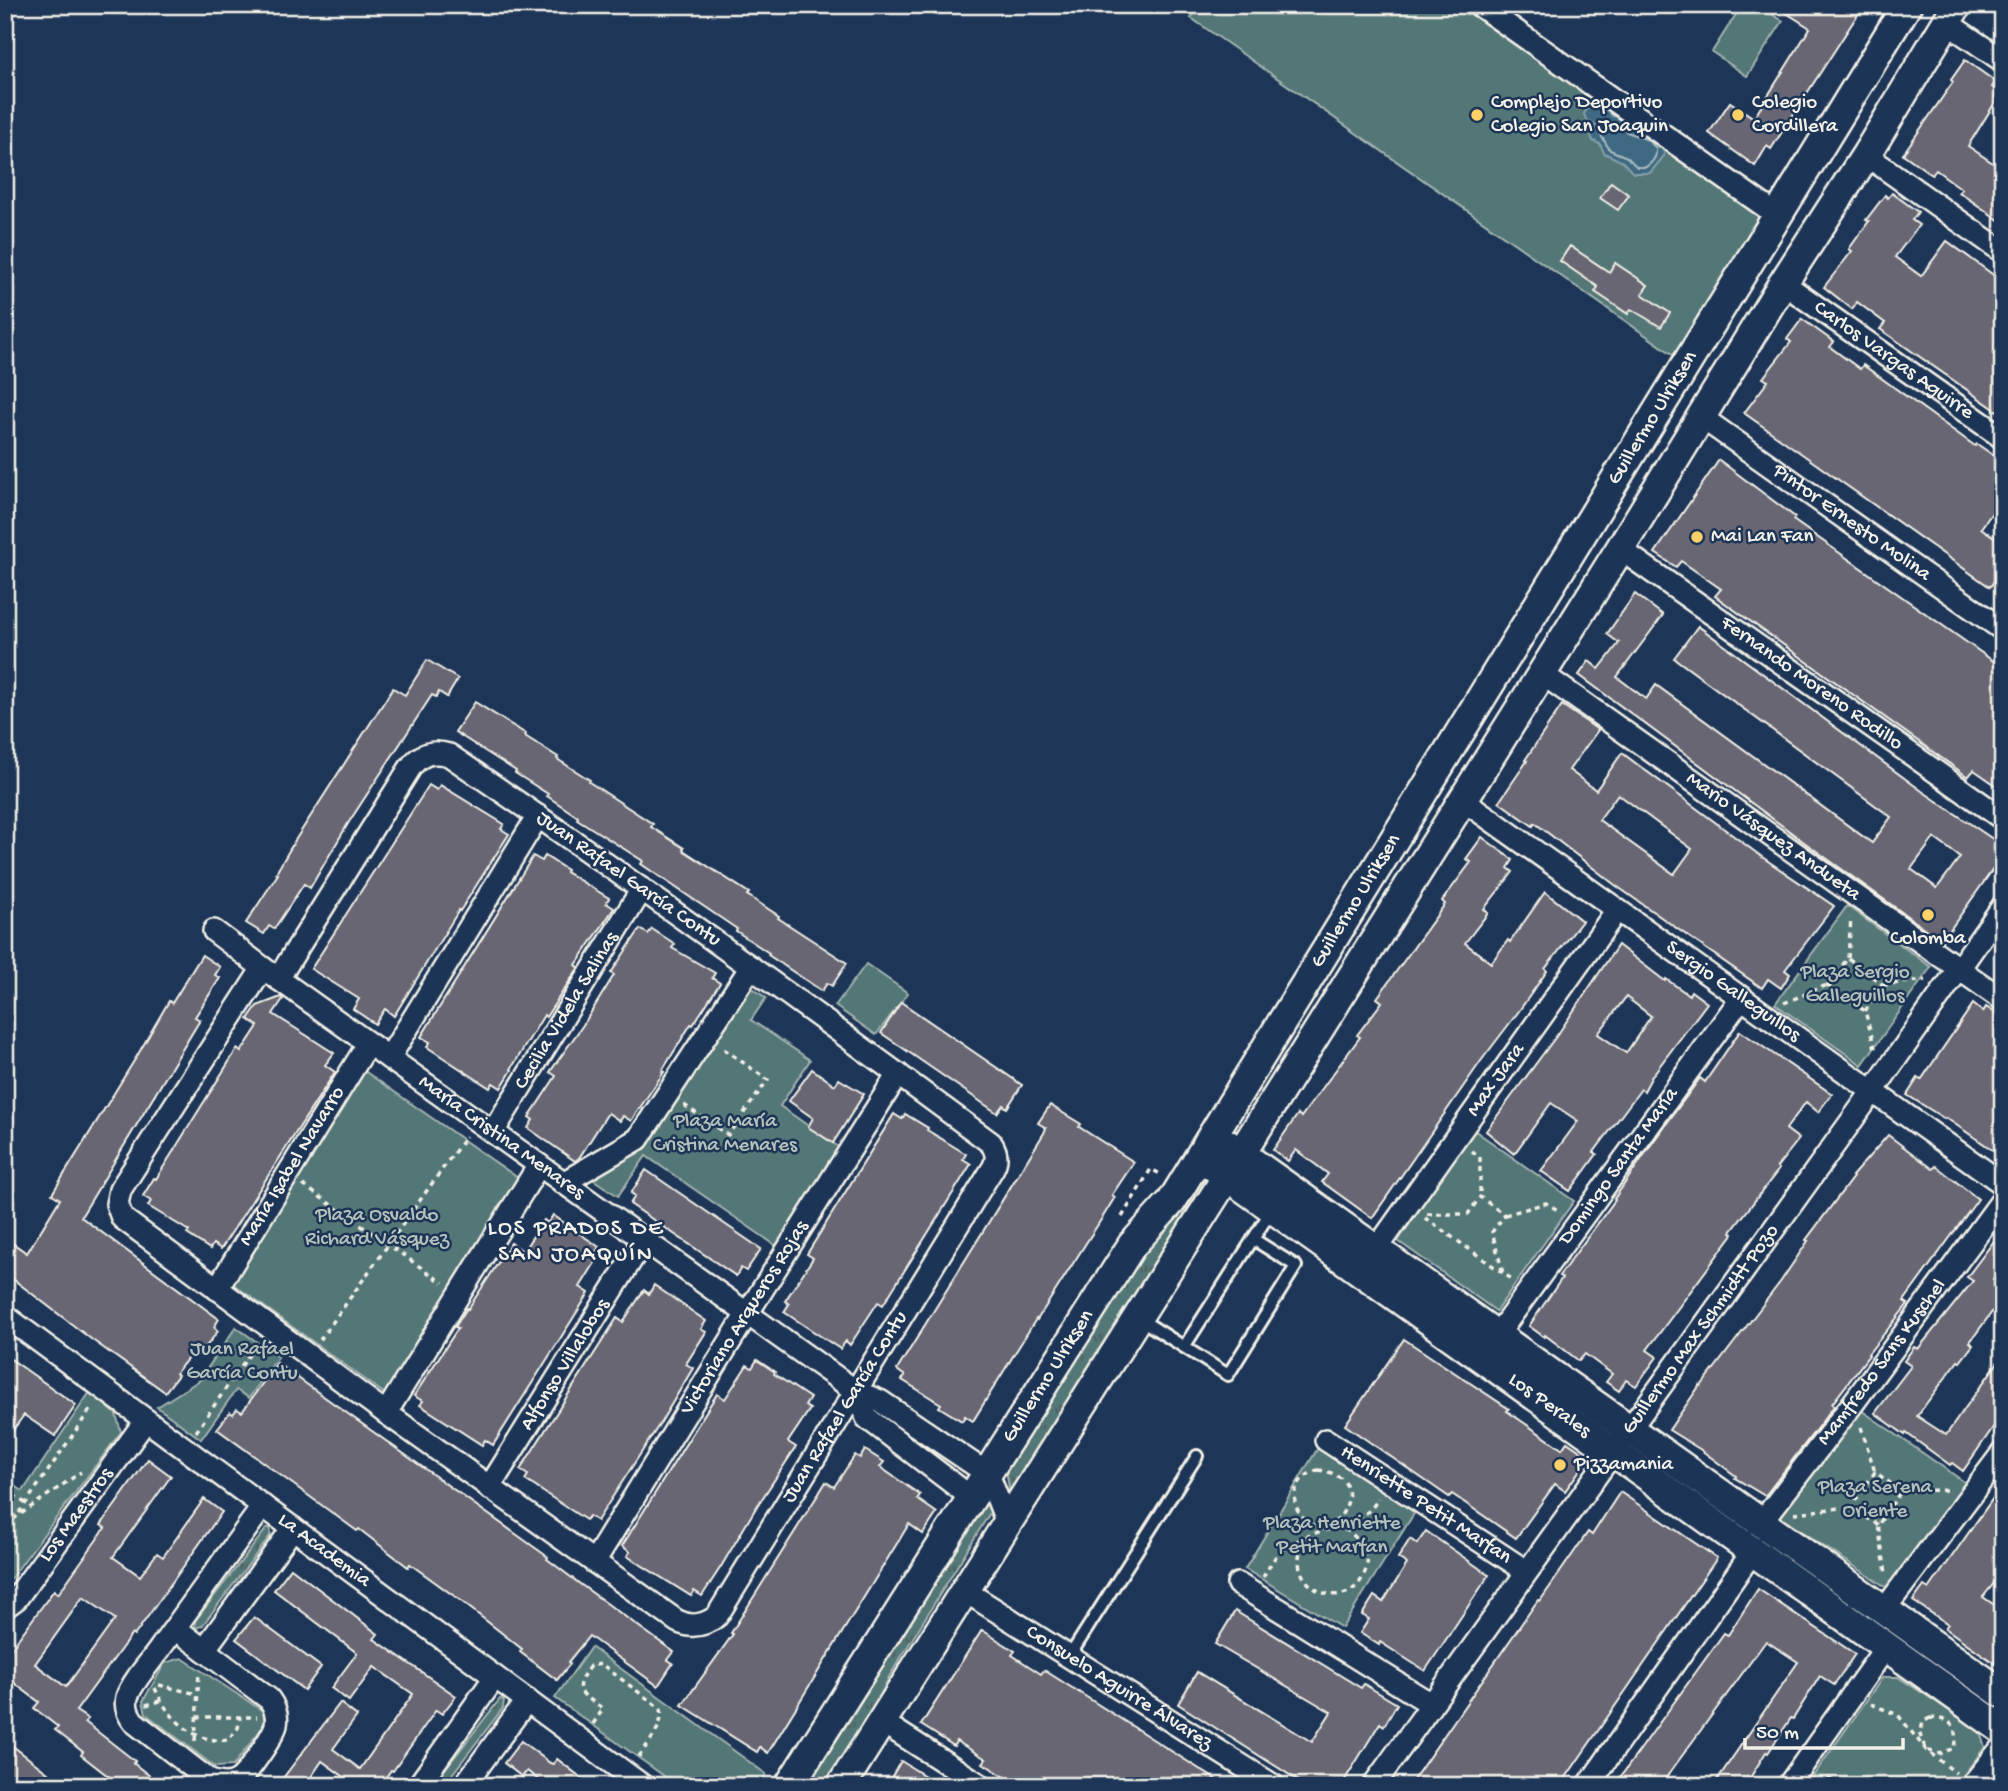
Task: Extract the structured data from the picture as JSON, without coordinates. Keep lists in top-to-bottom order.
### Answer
{
  "streets": {
    "main road": ["Guillermo Ulriksen", "Los Perales"],
    "street": [
      "Carlos Vargas Aguirre",
      "Pintor Ernesto Molina",
      "Fernando Moreno Rodillo",
      "Mario Vásquez Andueta",
      "Juan Rafael García Contu",
      "Sergio Galleguillos",
      "Cecilia Videla Salinas",
      "Max Jara",
      "María Cristina Menares",
      "Domingo Santa María",
      "María Isabel Navarro",
      "Victoriano Arqueros Rojas",
      "Guillermo Max Schmidtt Pozo",
      "Mamfredo Sans Kuschel",
      "Alfonso Villalobos",
      "Henriette Petit Marfan",
      "Los Maestros",
      "La Academia",
      "Consuelo Aguirre Álvarez"
    ]
  },
  "crossings": [
    ["Carlos Vargas Aguirre", "Guillermo Ulriksen"],
    ["Guillermo Ulriksen", "Pintor Ernesto Molina"],
    ["Guillermo Ulriksen", "Fernando Moreno Rodillo"],
    ["Guillermo Ulriksen", "Mario Vásquez Andueta"],
    ["Guillermo Ulriksen", "Sergio Galleguillos"],
    ["Guillermo Ulriksen", "María Cristina Menares"],
    ["Guillermo Ulriksen", "Los Perales"],
    ["Guillermo Ulriksen", "Consuelo Aguirre Álvarez"],
    ["Mario Vásquez Andueta", "Guillermo Max Schmidtt Pozo"],
    ["Juan Rafael García Contu", "Cecilia Videla Salinas"],
    ["Juan Rafael García Contu", "María Cristina Menares"],
    ["Juan Rafael García Contu", "María Isabel Navarro"],
    ["Juan Rafael García Contu", "Victoriano Arqueros Rojas"],
    ["Juan Rafael García Contu", "Alfonso Villalobos"],
    ["Sergio Galleguillos", "Max Jara"],
    ["Sergio Galleguillos", "Domingo Santa María"],
    ["Sergio Galleguillos", "Guillermo Max Schmidtt Pozo"],
    ["Cecilia Videla Salinas", "María Cristina Menares"],
    ["Max Jara", "Los Perales"],
    ["María Cristina Menares", "María Isabel Navarro"],
    ["María Cristina Menares", "Victoriano Arqueros Rojas"],
    ["María Cristina Menares", "Alfonso Villalobos"],
    ["Domingo Santa María", "Los Perales"],
    ["Guillermo Max Schmidtt Pozo", "Los Perales"],
    ["Guillermo Max Schmidtt Pozo", "Henriette Petit Marfan"],
    ["Mamfredo Sans Kuschel", "Los Perales"],
    ["Los Maestros", "La Academia"]
  ],
  "districts": ["LOS PRADOS DE SAN JOAQUÍN"],
  "parks": [
    "Plaza Sergio Galleguillos",
    "Plaza María Cristina Menares",
    "Plaza Osvaldo Richard Vásquez",
    "Juan Rafael García Contu",
    "Plaza Serena Oriente",
    "Plaza Henriette Petit Marfan"
  ],
  "places": [
    "Complejo Deportivo Colegio San Joaquin",
    "Colegio Cordillera",
    "Mai Lan Fan",
    "Colomba",
    "Pizzamania"
  ],
  "scale_bar": "50 m"
}
